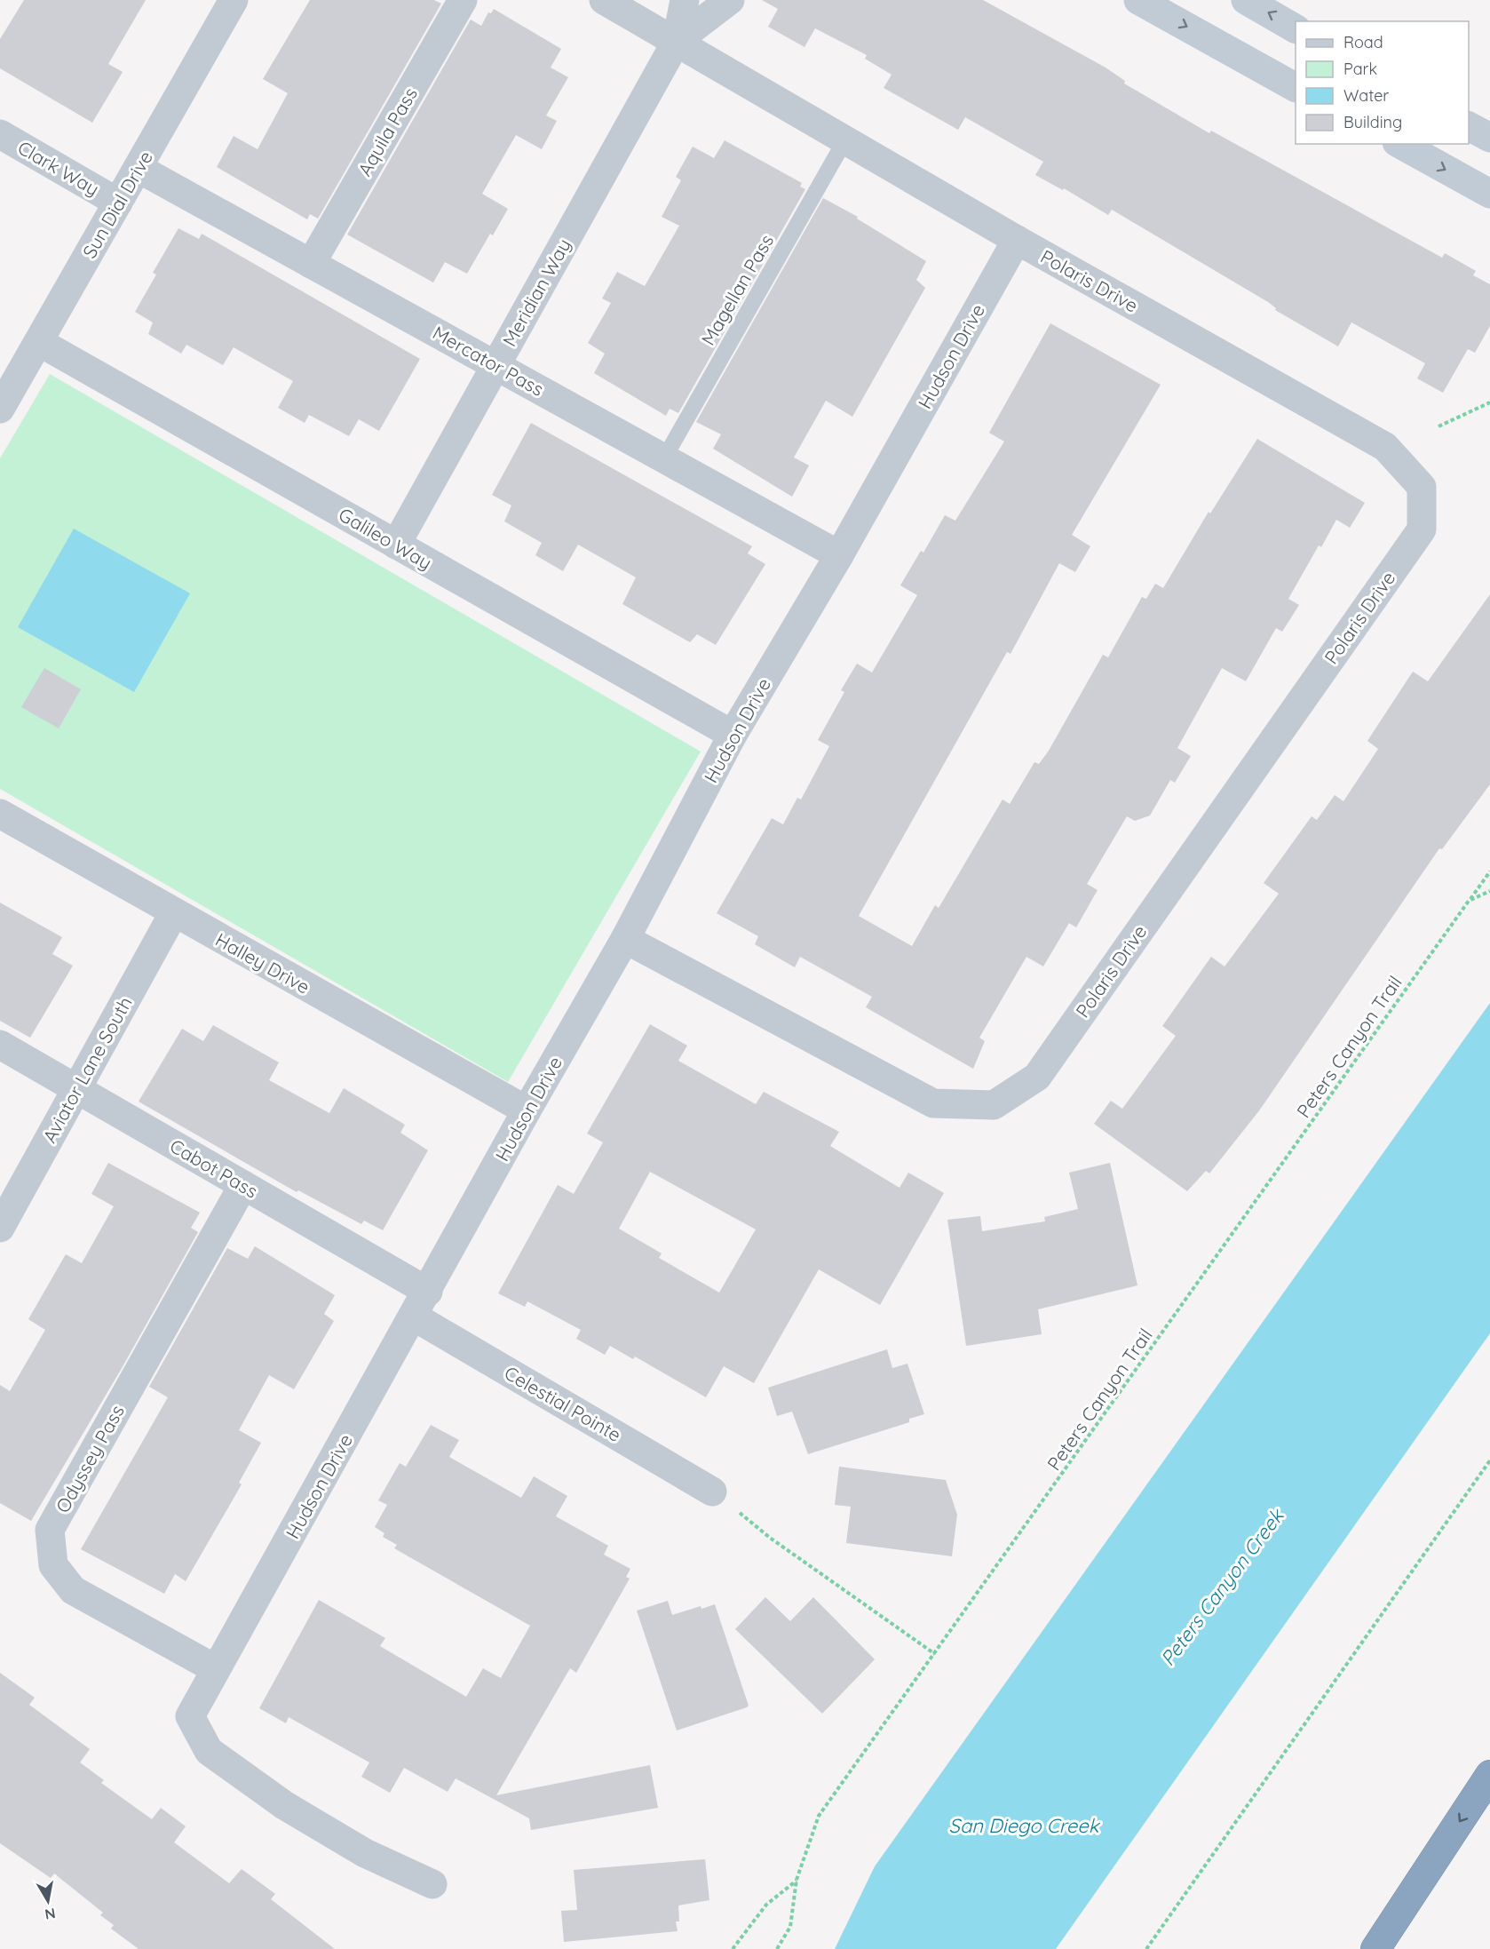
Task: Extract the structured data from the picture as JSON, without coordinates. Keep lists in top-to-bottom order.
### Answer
{
  "streets": {
    "street": [
      "Aquila Pass",
      "Clark Way",
      "Sun Dial Drive",
      "Polaris Drive",
      "Meridian Way",
      "Hudson Drive",
      "Mercator Pass",
      "Galileo Way",
      "Halley Drive",
      "Aviator Lane South",
      "Cabot Pass",
      "Celestial Pointe",
      "Odyssey Pass"
    ],
    "lane": ["Magellan Pass"],
    "path": ["Peters Canyon Trail"]
  },
  "crossings": [
    ["Aquila Pass", "Mercator Pass"],
    ["Clark Way", "Sun Dial Drive"],
    ["Sun Dial Drive", "Mercator Pass"],
    ["Sun Dial Drive", "Galileo Way"],
    ["Polaris Drive", "Magellan Pass"],
    ["Polaris Drive", "Meridian Way"],
    ["Polaris Drive", "Hudson Drive"],
    ["Magellan Pass", "Mercator Pass"],
    ["Meridian Way", "Mercator Pass"],
    ["Meridian Way", "Galileo Way"],
    ["Hudson Drive", "Mercator Pass"],
    ["Hudson Drive", "Galileo Way"],
    ["Hudson Drive", "Halley Drive"],
    ["Hudson Drive", "Cabot Pass"],
    ["Hudson Drive", "Celestial Pointe"],
    ["Hudson Drive", "Odyssey Pass"],
    ["Halley Drive", "Aviator Lane South"],
    ["Aviator Lane South", "Cabot Pass"],
    ["Cabot Pass", "Odyssey Pass"]
  ],
  "water": ["Peters Canyon Creek", "San Diego Creek"],
  "legend": [
    "Road",
    "Park",
    "Water",
    "Building"
  ],
  "north": "bottom"
}
